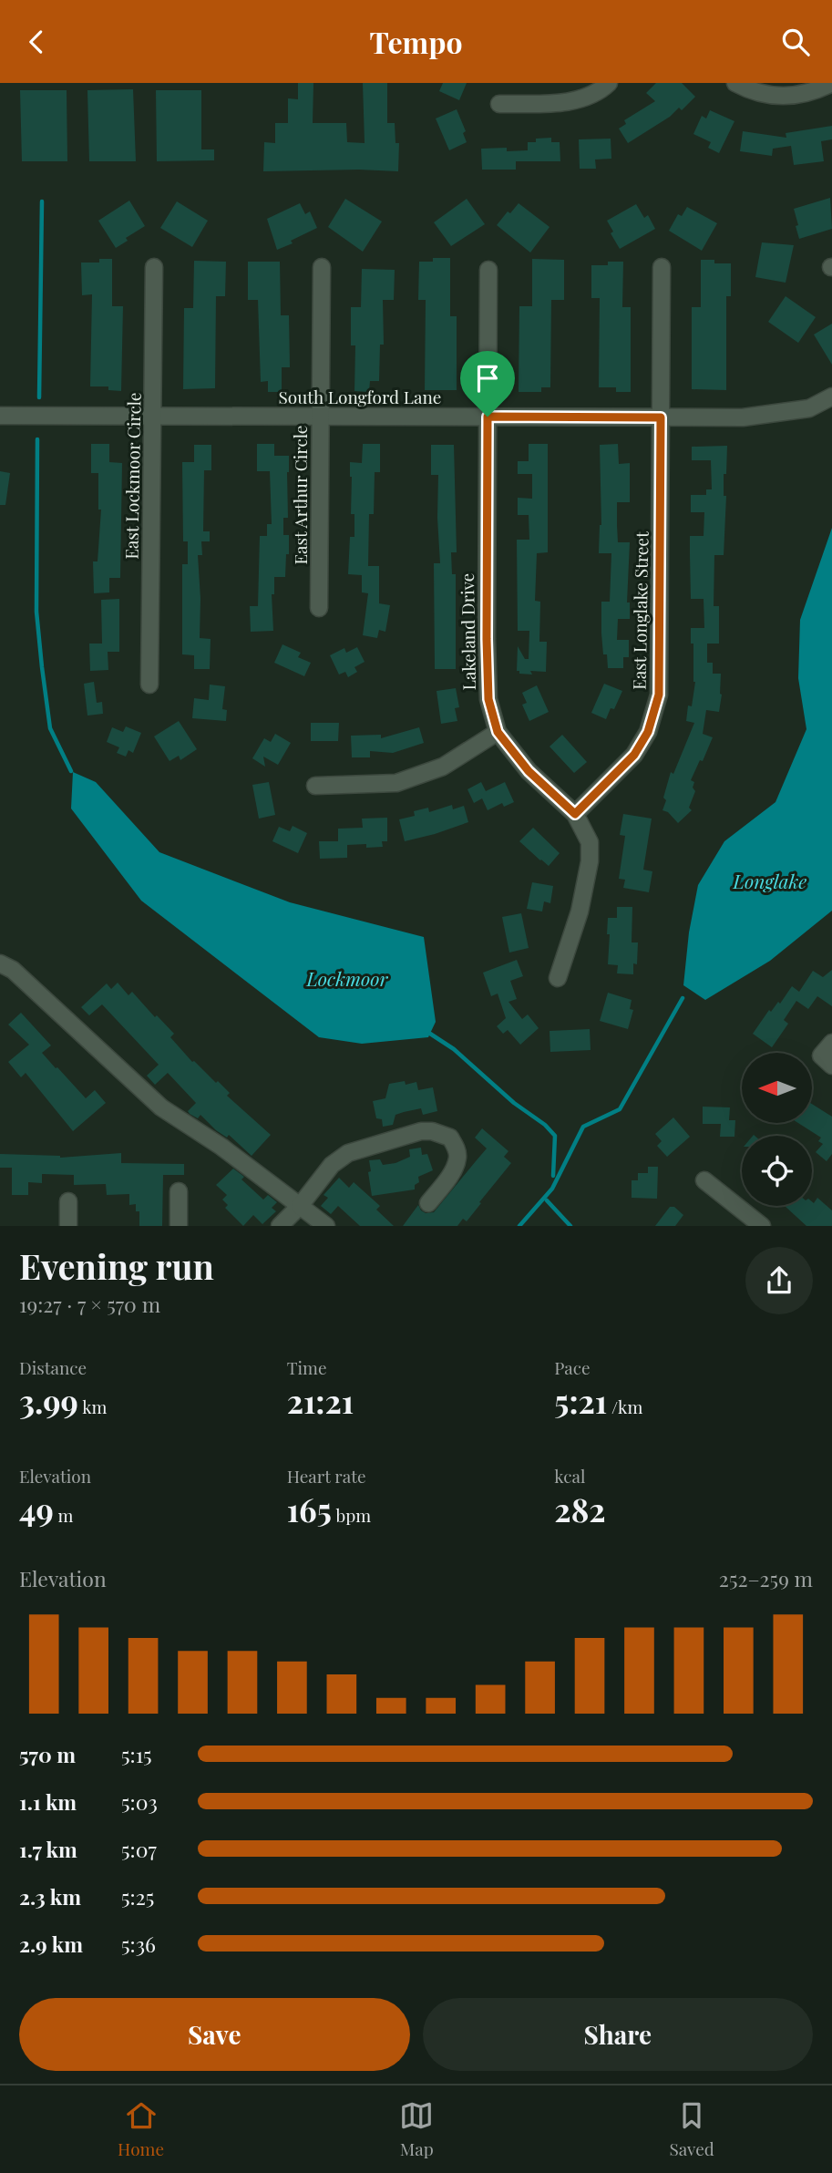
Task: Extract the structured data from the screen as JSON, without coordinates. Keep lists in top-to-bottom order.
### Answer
{
  "streets": {
    "street": [
      "South Longford Lane",
      "East Lockmoor Circle",
      "East Arthur Circle",
      "East Longlake Street",
      "Lakeland Drive"
    ]
  },
  "crossings": [
    ["South Longford Lane", "East Lockmoor Circle"],
    ["South Longford Lane", "East Arthur Circle"],
    ["South Longford Lane", "East Longlake Street"],
    ["South Longford Lane", "Lakeland Drive"],
    ["East Longlake Street", "Lakeland Drive"]
  ],
  "water": ["Longlake", "Lockmoor"],
  "north": "left",
  "page": {
    "header": "Tempo",
    "heading": ["Evening run", "19:27 · 7 × 570 m"],
    "stats": [
      ["Distance", "3.99 km"],
      ["Time", "21:21"],
      ["Pace", "5:21 /km"],
      ["Elevation", "49 m"],
      ["Heart rate", "165 bpm"],
      ["kcal", "282"]
    ],
    "chart": ["Elevation", "252–259 m"],
    "list": [
      {
        "name": "570 m",
        "note": "5:15"
      },
      {
        "name": "1.1 km",
        "note": "5:03"
      },
      {
        "name": "1.7 km",
        "note": "5:07"
      },
      {
        "name": "2.3 km",
        "note": "5:25"
      },
      {
        "name": "2.9 km",
        "note": "5:36"
      }
    ],
    "buttons": ["Save", "Share"],
    "tabs": ["Home", "Map", "Saved"]
  }
}
